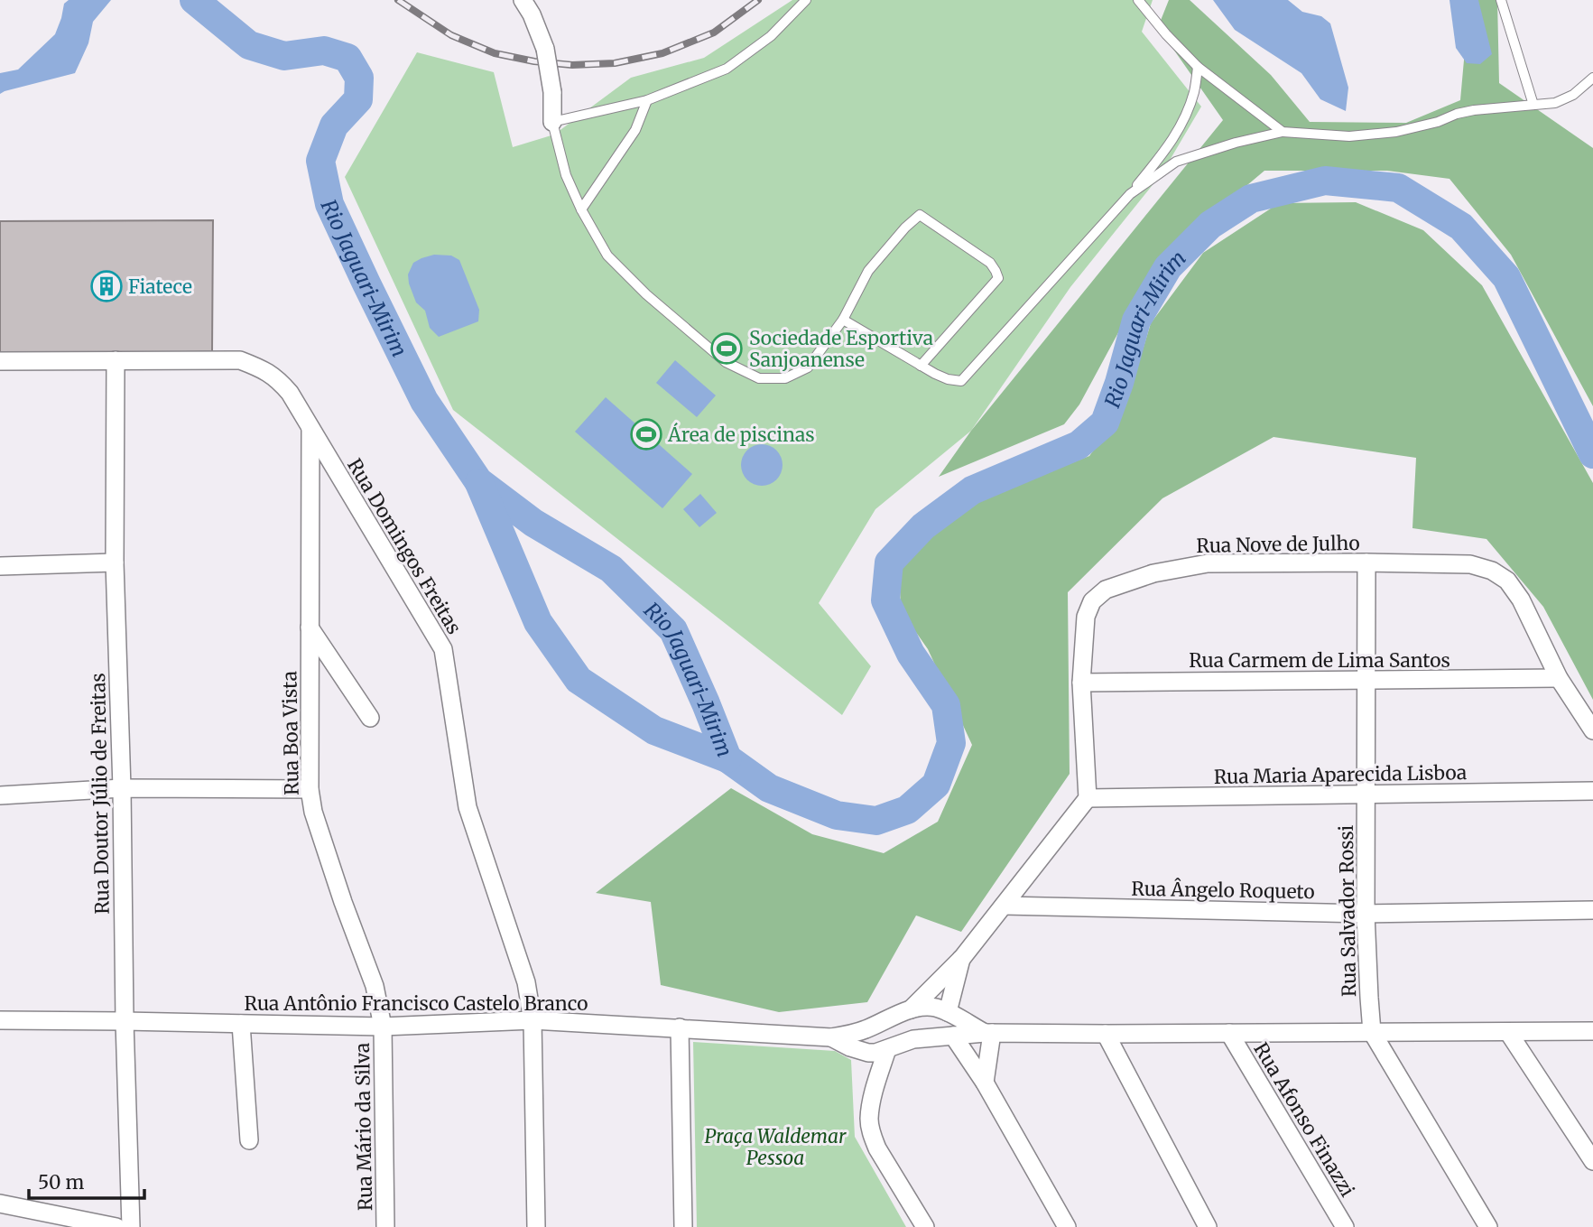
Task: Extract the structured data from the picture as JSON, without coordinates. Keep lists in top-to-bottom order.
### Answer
{
  "streets": {
    "street": [
      "Rua Nove de Julho",
      "Rua Domingos Freitas",
      "Rua Carmem de Lima Santos",
      "Rua Boa Vista",
      "Rua Maria Aparecida Lisboa",
      "Rua Doutor Júlio de Freitas",
      "Rua Ângelo Roqueto",
      "Rua Salvador Rossi",
      "Rua Antônio Francisco Castelo Branco",
      "Rua Afonso Finazzi",
      "Rua Mário da Silva"
    ]
  },
  "crossings": [
    ["Rua Nove de Julho", "Rua Carmem de Lima Santos"],
    ["Rua Nove de Julho", "Rua Maria Aparecida Lisboa"],
    ["Rua Nove de Julho", "Rua Salvador Rossi"],
    ["Rua Domingos Freitas", "Rua Boa Vista"],
    ["Rua Domingos Freitas", "Rua Doutor Júlio de Freitas"],
    ["Rua Domingos Freitas", "Rua Antônio Francisco Castelo Branco"],
    ["Rua Carmem de Lima Santos", "Rua Salvador Rossi"],
    ["Rua Boa Vista", "Rua Antônio Francisco Castelo Branco"],
    ["Rua Boa Vista", "Rua Mário da Silva"],
    ["Rua Maria Aparecida Lisboa", "Rua Salvador Rossi"],
    ["Rua Doutor Júlio de Freitas", "Rua Antônio Francisco Castelo Branco"],
    ["Rua Ângelo Roqueto", "Rua Salvador Rossi"],
    ["Rua Salvador Rossi", "Rua Antônio Francisco Castelo Branco"],
    ["Rua Antônio Francisco Castelo Branco", "Rua Afonso Finazzi"],
    ["Rua Antônio Francisco Castelo Branco", "Rua Mário da Silva"]
  ],
  "water": ["Rio Jaguari-Mirim"],
  "parks": ["Praça Waldemar Pessoa"],
  "places": {
    "building": ["Fiatece"],
    "sports": ["Sociedade Esportiva Sanjoanense", "Área de piscinas"]
  },
  "scale_bar": "50 m"
}
